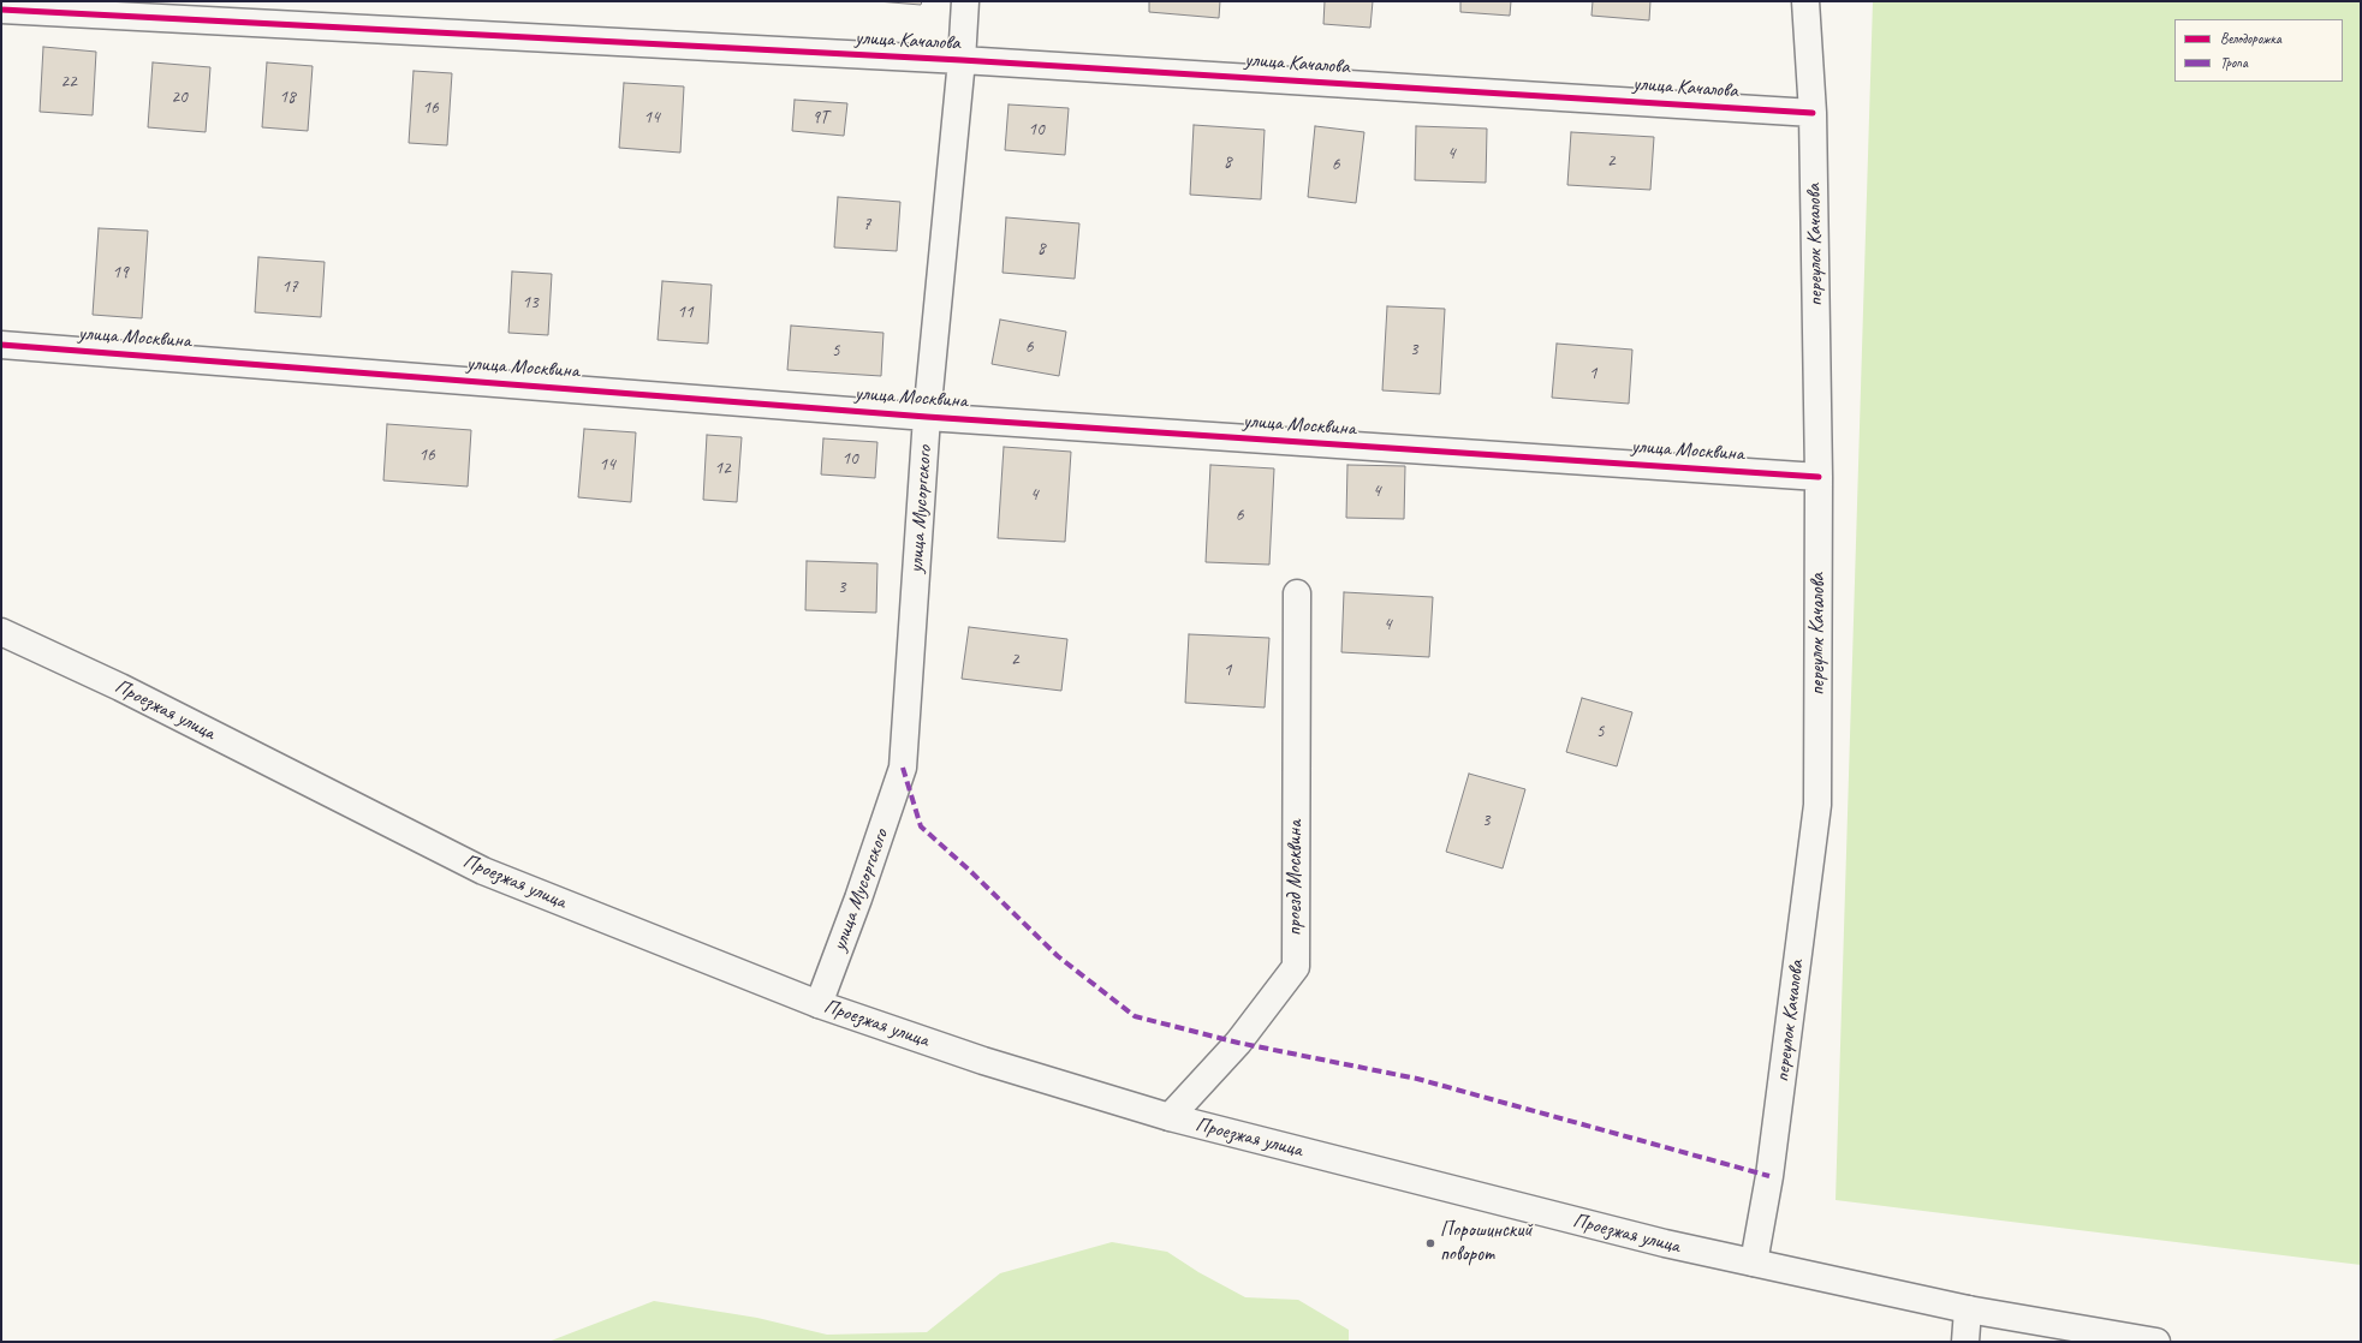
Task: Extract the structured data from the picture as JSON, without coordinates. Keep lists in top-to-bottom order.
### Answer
{
  "streets": {
    "street": [
      "улица Качалова",
      "переулок Качалова",
      "улица Москвина",
      "улица Мусоргского",
      "Проезжая улица",
      "проезд Москвина"
    ]
  },
  "crossings": [
    ["улица Качалова", "переулок Качалова"],
    ["улица Качалова", "улица Мусоргского"],
    ["переулок Качалова", "улица Москвина"],
    ["переулок Качалова", "Проезжая улица"],
    ["улица Москвина", "улица Мусоргского"],
    ["улица Мусоргского", "Проезжая улица"],
    ["Проезжая улица", "проезд Москвина"]
  ],
  "places": ["Порошинский поворот"],
  "house_numbers": [
    "22",
    "20",
    "18",
    "16",
    "14",
    "9Т",
    "10",
    "4",
    "2",
    "8",
    "6",
    "7",
    "8",
    "19",
    "17",
    "13",
    "11",
    "6",
    "3",
    "5",
    "1",
    "16",
    "10",
    "14",
    "12",
    "4",
    "4",
    "6",
    "3",
    "4",
    "2",
    "1",
    "5",
    "3"
  ],
  "legend": ["Велодорожка", "Тропа"]
}
